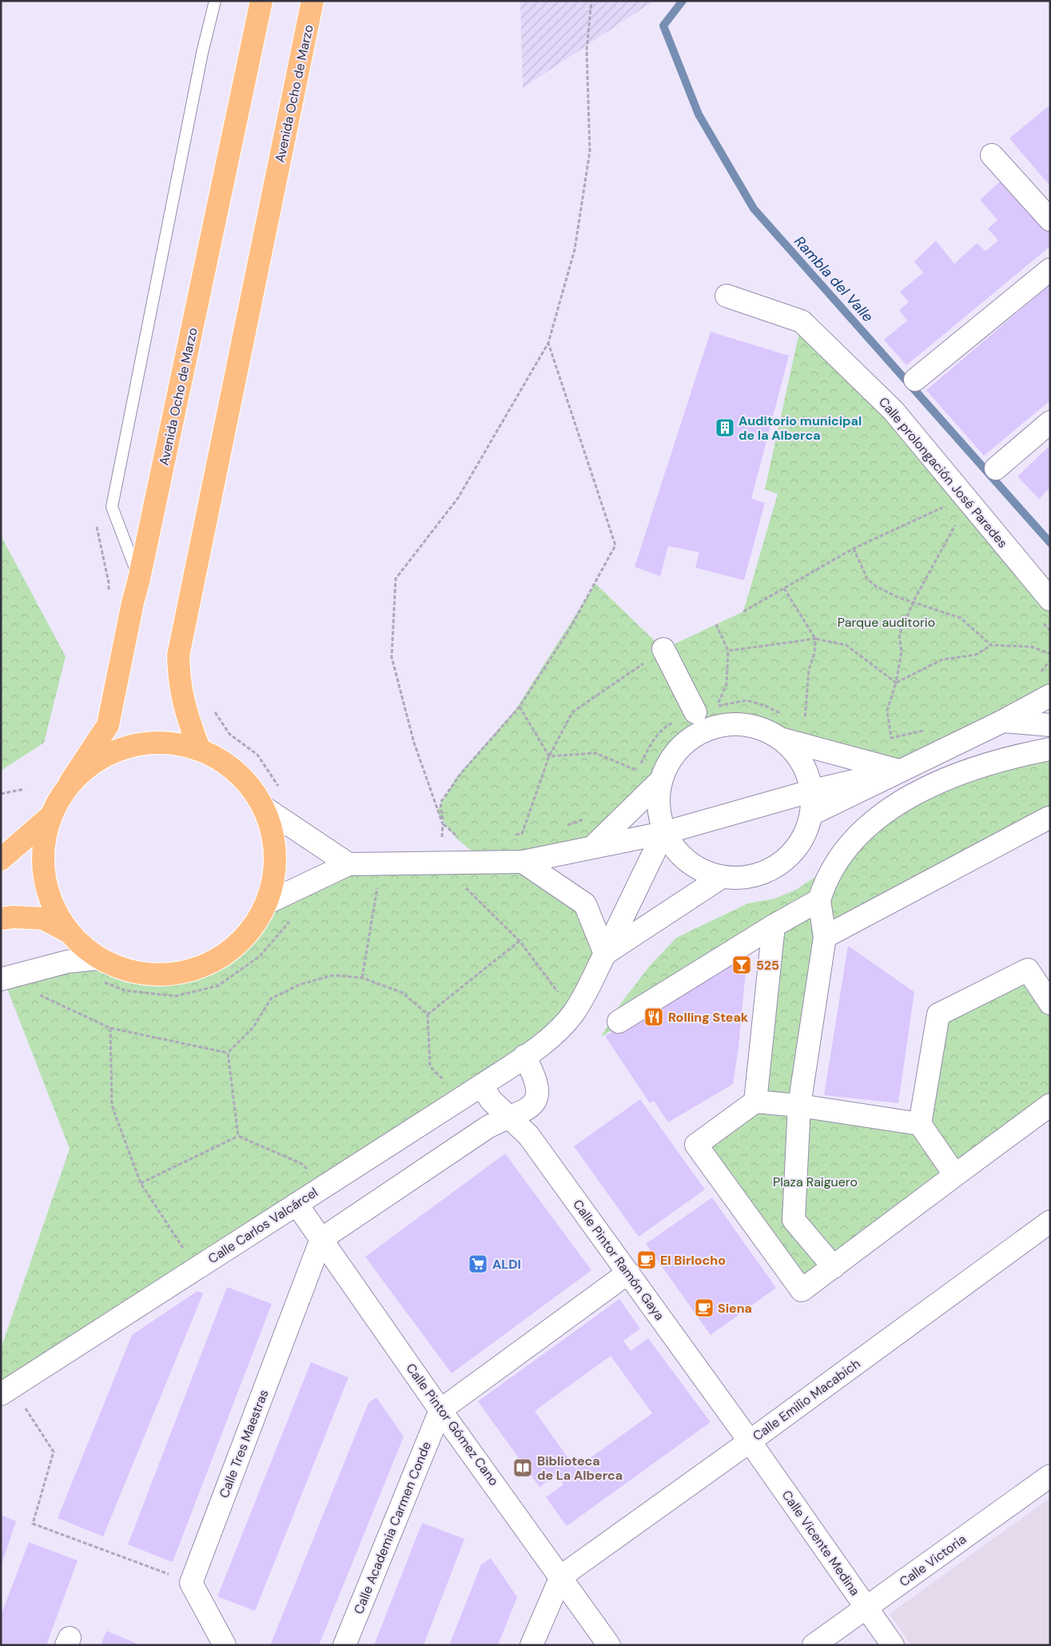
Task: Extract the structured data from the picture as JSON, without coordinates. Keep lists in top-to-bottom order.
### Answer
{
  "streets": {
    "main road": ["Avenida Ocho de Marzo"],
    "street": [
      "Calle prolongación José Paredes",
      "Calle Carlos Valcárcel",
      "Calle Pintor Ramón Gaya",
      "Calle Emilio Macabich",
      "Calle Pintor Gómez Cano",
      "Calle Tres Maestras",
      "Calle Academia Carmen Conde",
      "Calle Vicente Medina",
      "Calle Victoria"
    ]
  },
  "crossings": [
    ["Calle Carlos Valcárcel", "Calle Pintor Ramón Gaya"],
    ["Calle Carlos Valcárcel", "Calle Pintor Gómez Cano"],
    ["Calle Pintor Ramón Gaya", "Calle Emilio Macabich"],
    ["Calle Pintor Ramón Gaya", "Calle Vicente Medina"],
    ["Calle Emilio Macabich", "Calle Pintor Gómez Cano"],
    ["Calle Emilio Macabich", "Calle Vicente Medina"],
    ["Calle Pintor Gómez Cano", "Calle Tres Maestras"],
    ["Calle Pintor Gómez Cano", "Calle Academia Carmen Conde"],
    ["Calle Vicente Medina", "Calle Victoria"]
  ],
  "water": ["Rambla del Valle"],
  "parks": ["Parque auditorio", "Plaza Raiguero"],
  "places": {
    "building": ["Auditorio municipal de la Alberca"],
    "bar": ["525"],
    "restaurant": ["Rolling Steak"],
    "cafe": ["El Birlocho", "Siena"],
    "supermarket": ["ALDI"],
    "library": ["Biblioteca de La Alberca"]
  }
}
